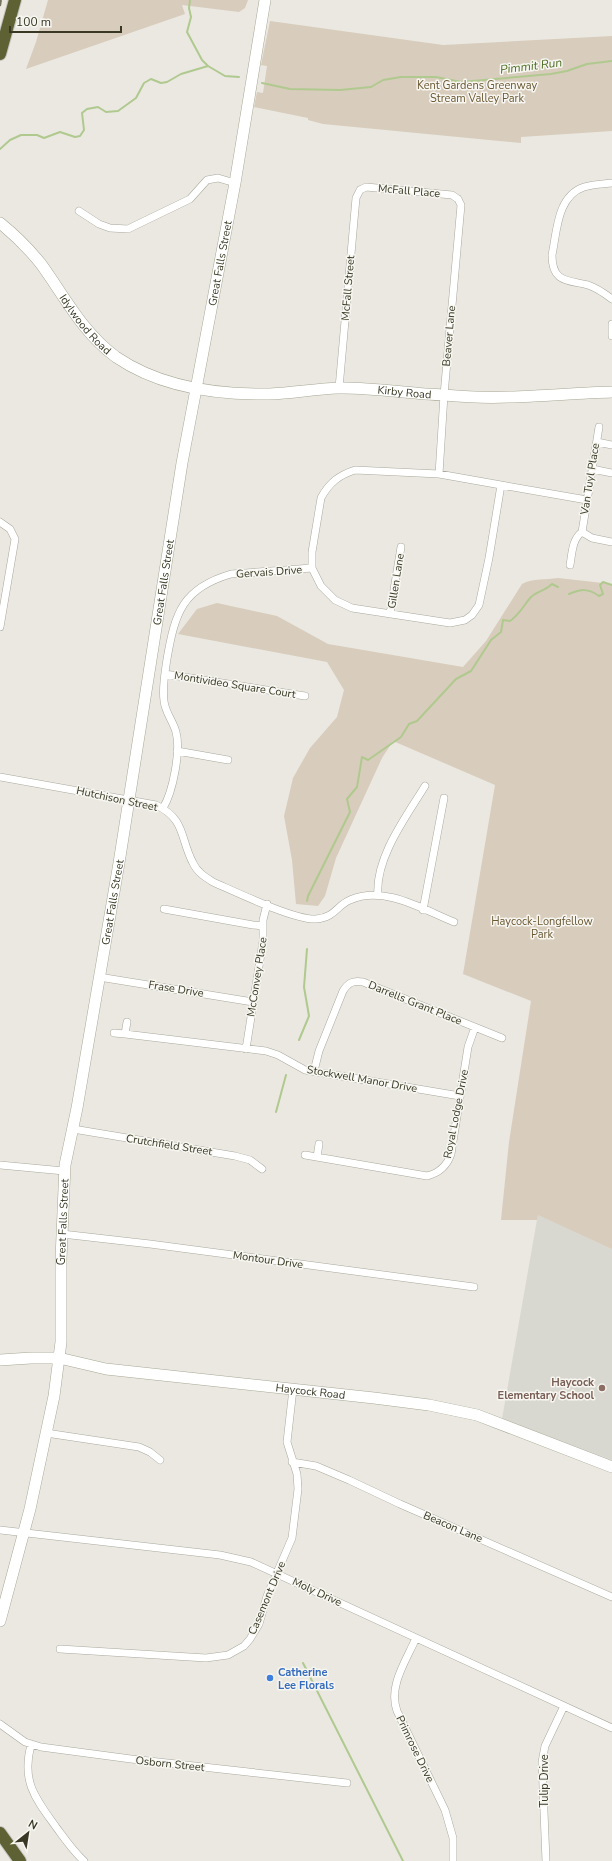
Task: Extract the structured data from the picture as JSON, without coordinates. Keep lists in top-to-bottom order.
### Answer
{
  "streets": {
    "main road": [
      "Great Falls Street",
      "Idylwood Road",
      "Kirby Road",
      "Haycock Road"
    ],
    "street": [
      "McFall Place",
      "McFall Street",
      "Beaver Lane",
      "Van Tuyl Place",
      "Gervais Drive",
      "Gillen Lane",
      "Montivideo Square Court",
      "Hutchison Street",
      "McConvey Place",
      "Frase Drive",
      "Darrells Grant Place",
      "Stockwell Manor Drive",
      "Royal Lodge Drive",
      "Crutchfield Street",
      "Montour Drive",
      "Beacon Lane",
      "Moly Drive",
      "Casemont Drive",
      "Primrose Drive",
      "Osborn Street",
      "Tulip Drive"
    ]
  },
  "crossings": [
    ["McFall Place", "McFall Street"],
    ["McFall Place", "Beaver Lane"],
    ["Great Falls Street", "Idylwood Road"],
    ["Great Falls Street", "Kirby Road"],
    ["Great Falls Street", "Hutchison Street"],
    ["Great Falls Street", "Frase Drive"],
    ["Great Falls Street", "Crutchfield Street"],
    ["Great Falls Street", "Montour Drive"],
    ["Great Falls Street", "Haycock Road"],
    ["Great Falls Street", "Moly Drive"],
    ["McFall Street", "Kirby Road"],
    ["Idylwood Road", "Kirby Road"],
    ["Beaver Lane", "Kirby Road"],
    ["Gervais Drive", "Montivideo Square Court"],
    ["Gervais Drive", "Hutchison Street"],
    ["Hutchison Street", "McConvey Place"],
    ["McConvey Place", "Frase Drive"],
    ["McConvey Place", "Stockwell Manor Drive"],
    ["Darrells Grant Place", "Stockwell Manor Drive"],
    ["Darrells Grant Place", "Royal Lodge Drive"],
    ["Stockwell Manor Drive", "Royal Lodge Drive"],
    ["Haycock Road", "Casemont Drive"],
    ["Beacon Lane", "Casemont Drive"],
    ["Moly Drive", "Casemont Drive"],
    ["Moly Drive", "Primrose Drive"],
    ["Moly Drive", "Tulip Drive"]
  ],
  "water": ["Pimmit Run"],
  "parks": ["Kent Gardens Greenway Stream Valley Park", "Haycock-Longfellow Park"],
  "places": ["Haycock Elementary School", "Catherine Lee Florals"],
  "scale_bar": "100 m",
  "north": "top right"
}
